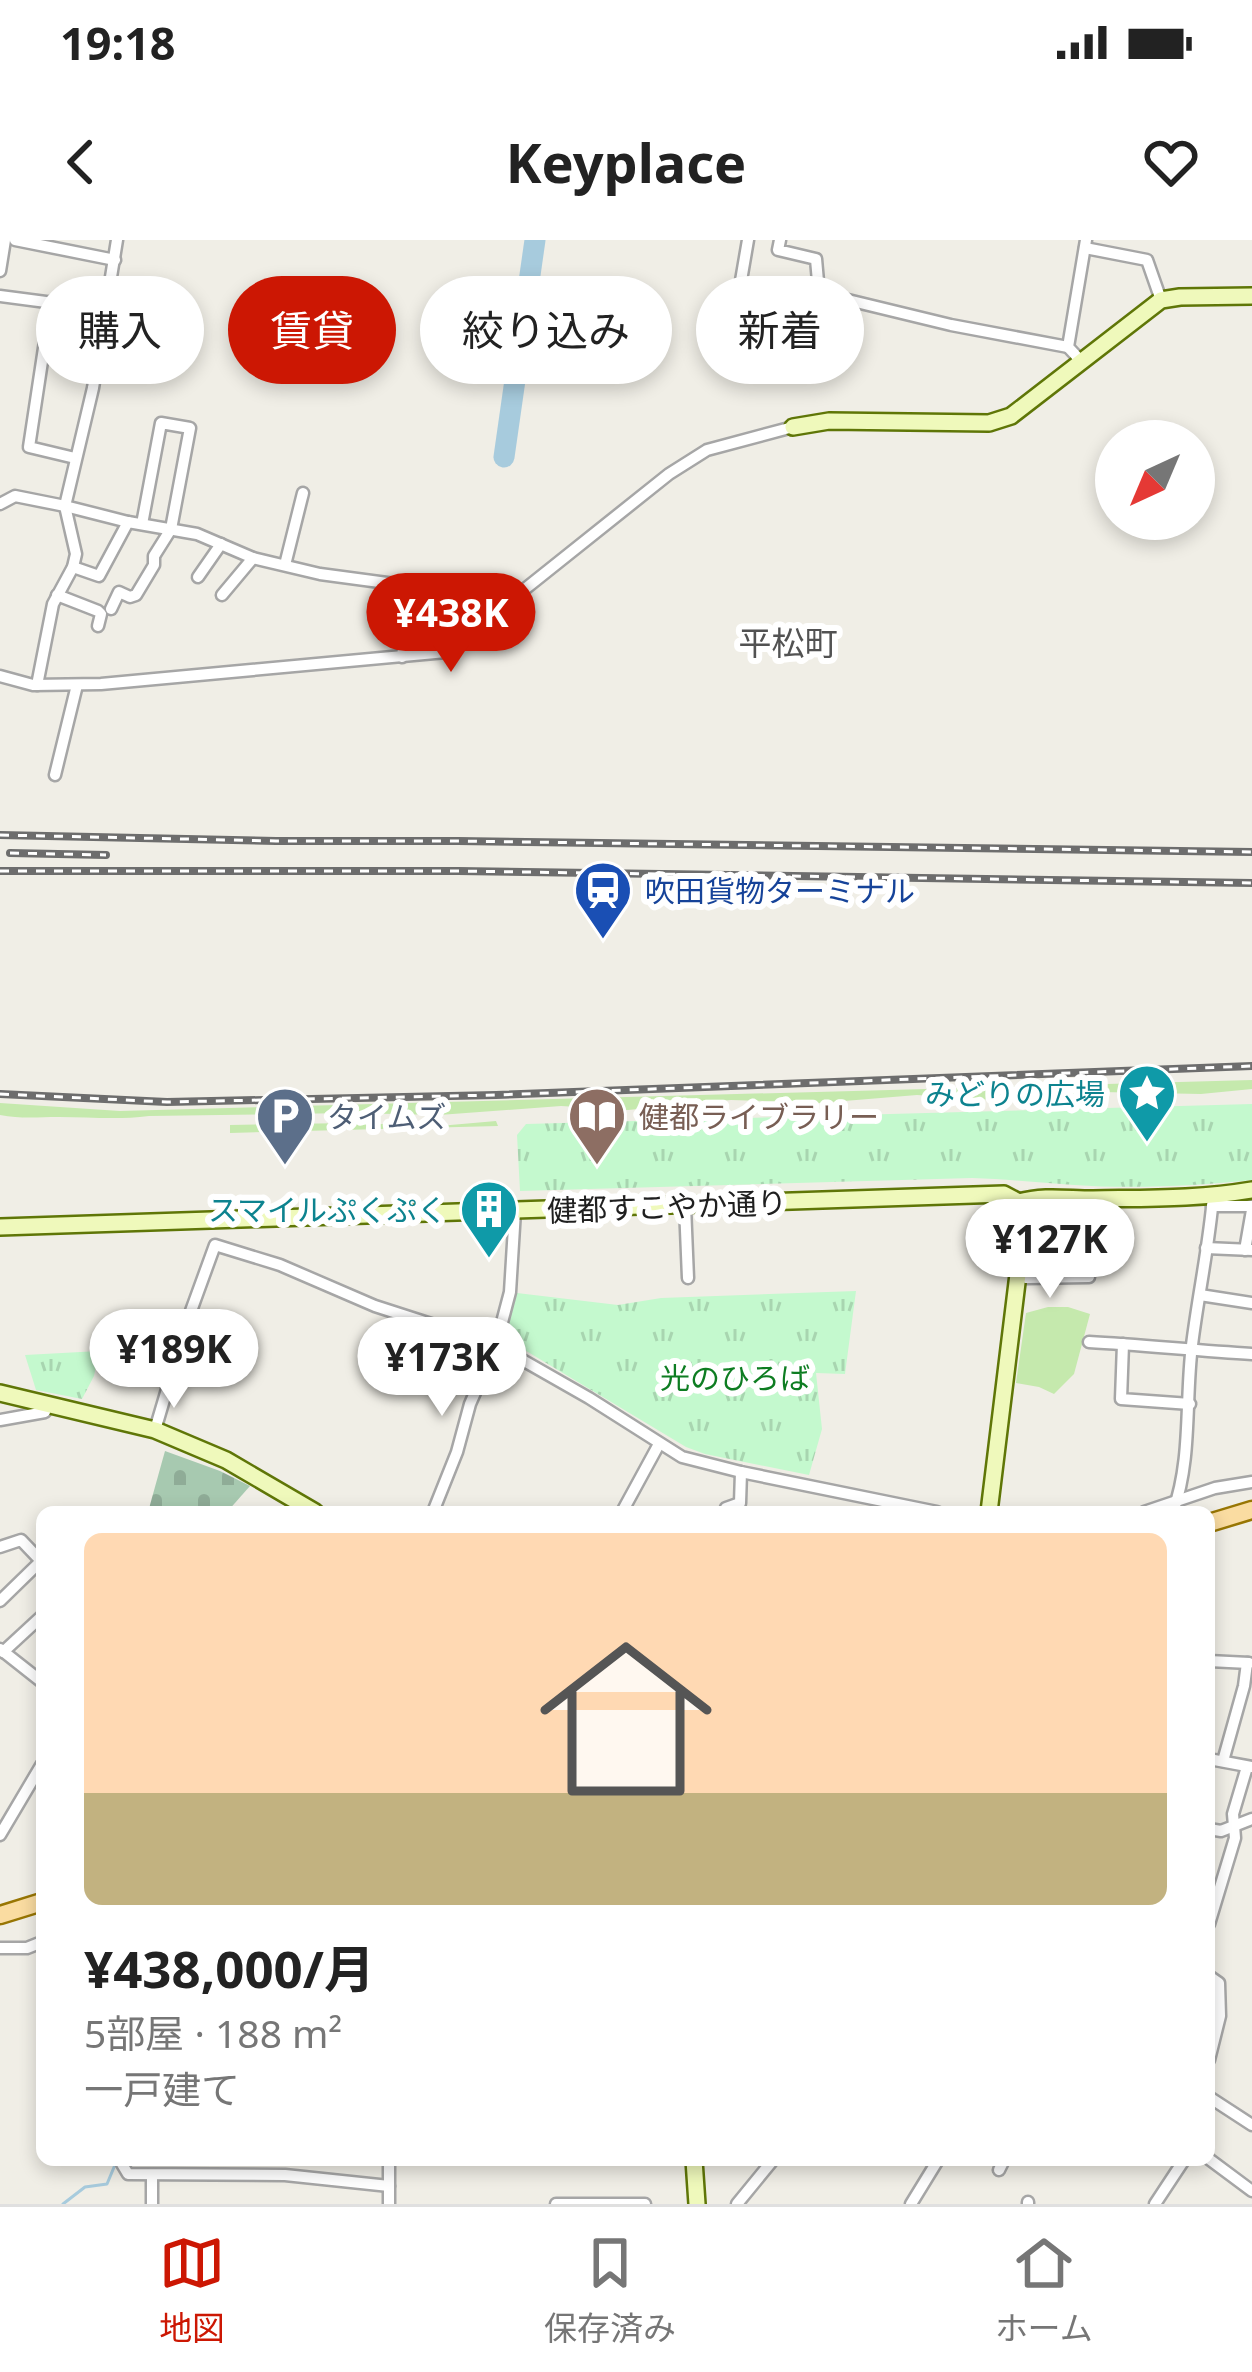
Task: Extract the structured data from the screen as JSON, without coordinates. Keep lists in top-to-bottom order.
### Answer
{
  "streets": {
    "street": ["健都すこやか通り"]
  },
  "districts": ["平松町"],
  "parks": ["光のひろば"],
  "places": {
    "station": ["吹田貨物ターミナル"],
    "place": ["みどりの広場"],
    "parking": ["タイムズ"],
    "library": ["健都ライブラリー"],
    "building": ["スマイルぷくぷく"]
  },
  "north": "bottom left",
  "page": {
    "status": "19:18",
    "header": "Keyplace",
    "chip": [
      "購入",
      "賃貸",
      "絞り込み",
      "新着"
    ],
    "price": [
      "¥438K",
      "¥127K",
      "¥189K",
      "¥173K"
    ],
    "list": [
      {
        "name": "¥438,000/月",
        "note": "5部屋 · 188 m² · 一戸建て"
      }
    ],
    "tabs": ["地図", "保存済み", "ホーム"]
  }
}
